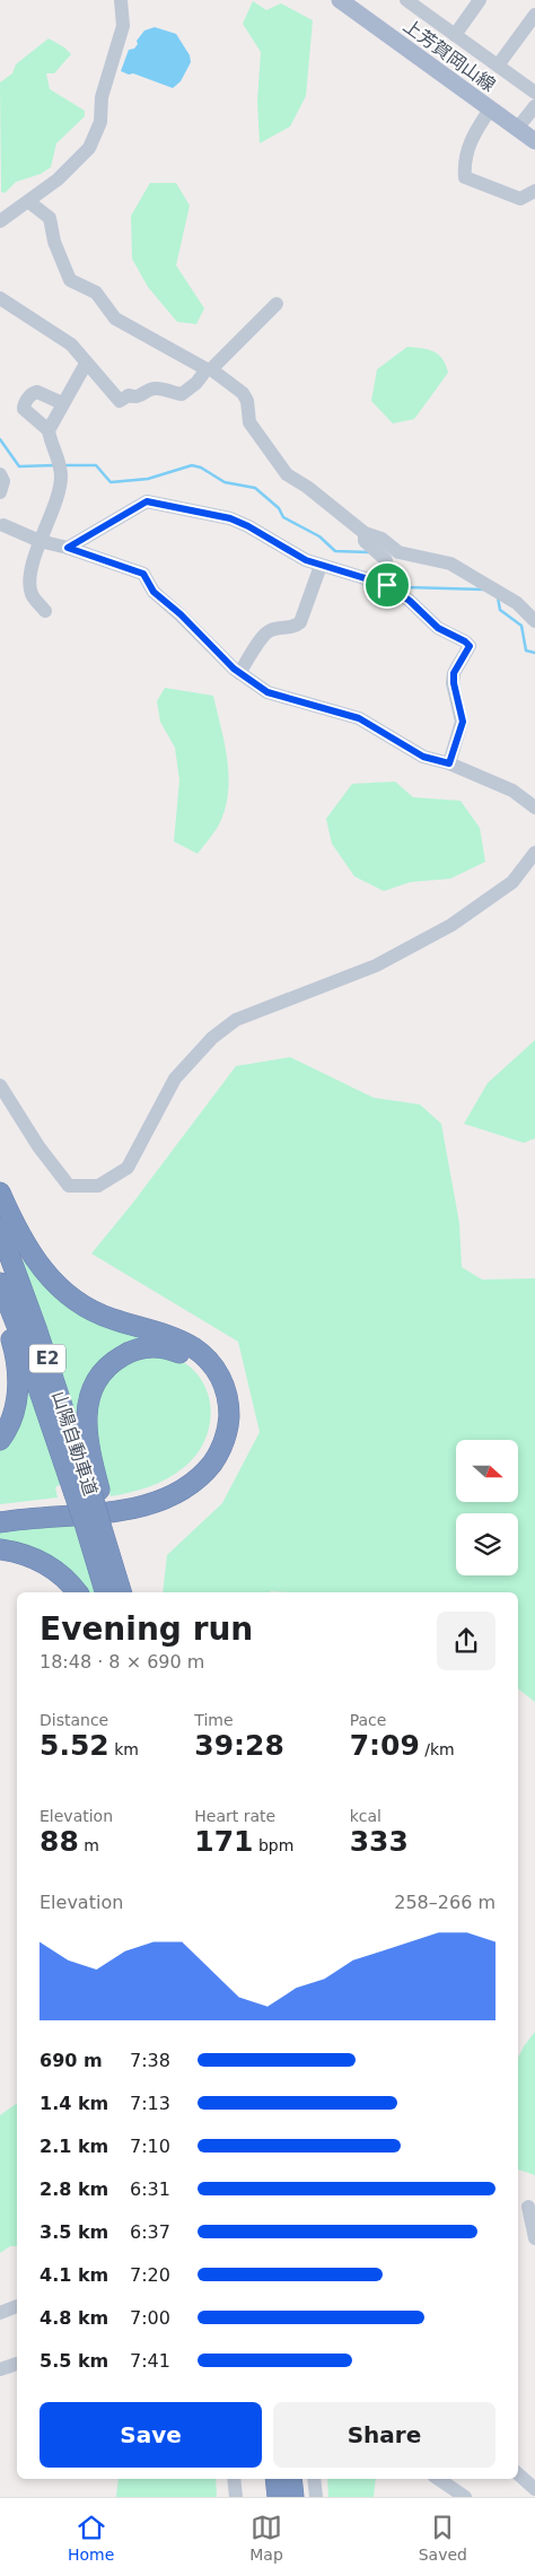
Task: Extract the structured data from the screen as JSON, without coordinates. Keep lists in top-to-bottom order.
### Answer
{
  "streets": {
    "highway": ["E2", "山陽自動車道"],
    "main road": ["上芳賀岡山線"]
  },
  "north": "right",
  "page": {
    "heading": ["Evening run", "18:48 · 8 × 690 m"],
    "stats": [
      ["Distance", "5.52 km"],
      ["Time", "39:28"],
      ["Pace", "7:09 /km"],
      ["Elevation", "88 m"],
      ["Heart rate", "171 bpm"],
      ["kcal", "333"]
    ],
    "chart": ["Elevation", "258–266 m"],
    "list": [
      {
        "name": "690 m",
        "note": "7:38"
      },
      {
        "name": "1.4 km",
        "note": "7:13"
      },
      {
        "name": "2.1 km",
        "note": "7:10"
      },
      {
        "name": "2.8 km",
        "note": "6:31"
      },
      {
        "name": "3.5 km",
        "note": "6:37"
      },
      {
        "name": "4.1 km",
        "note": "7:20"
      },
      {
        "name": "4.8 km",
        "note": "7:00"
      },
      {
        "name": "5.5 km",
        "note": "7:41"
      }
    ],
    "buttons": ["Save", "Share"],
    "tabs": ["Home", "Map", "Saved"]
  }
}
